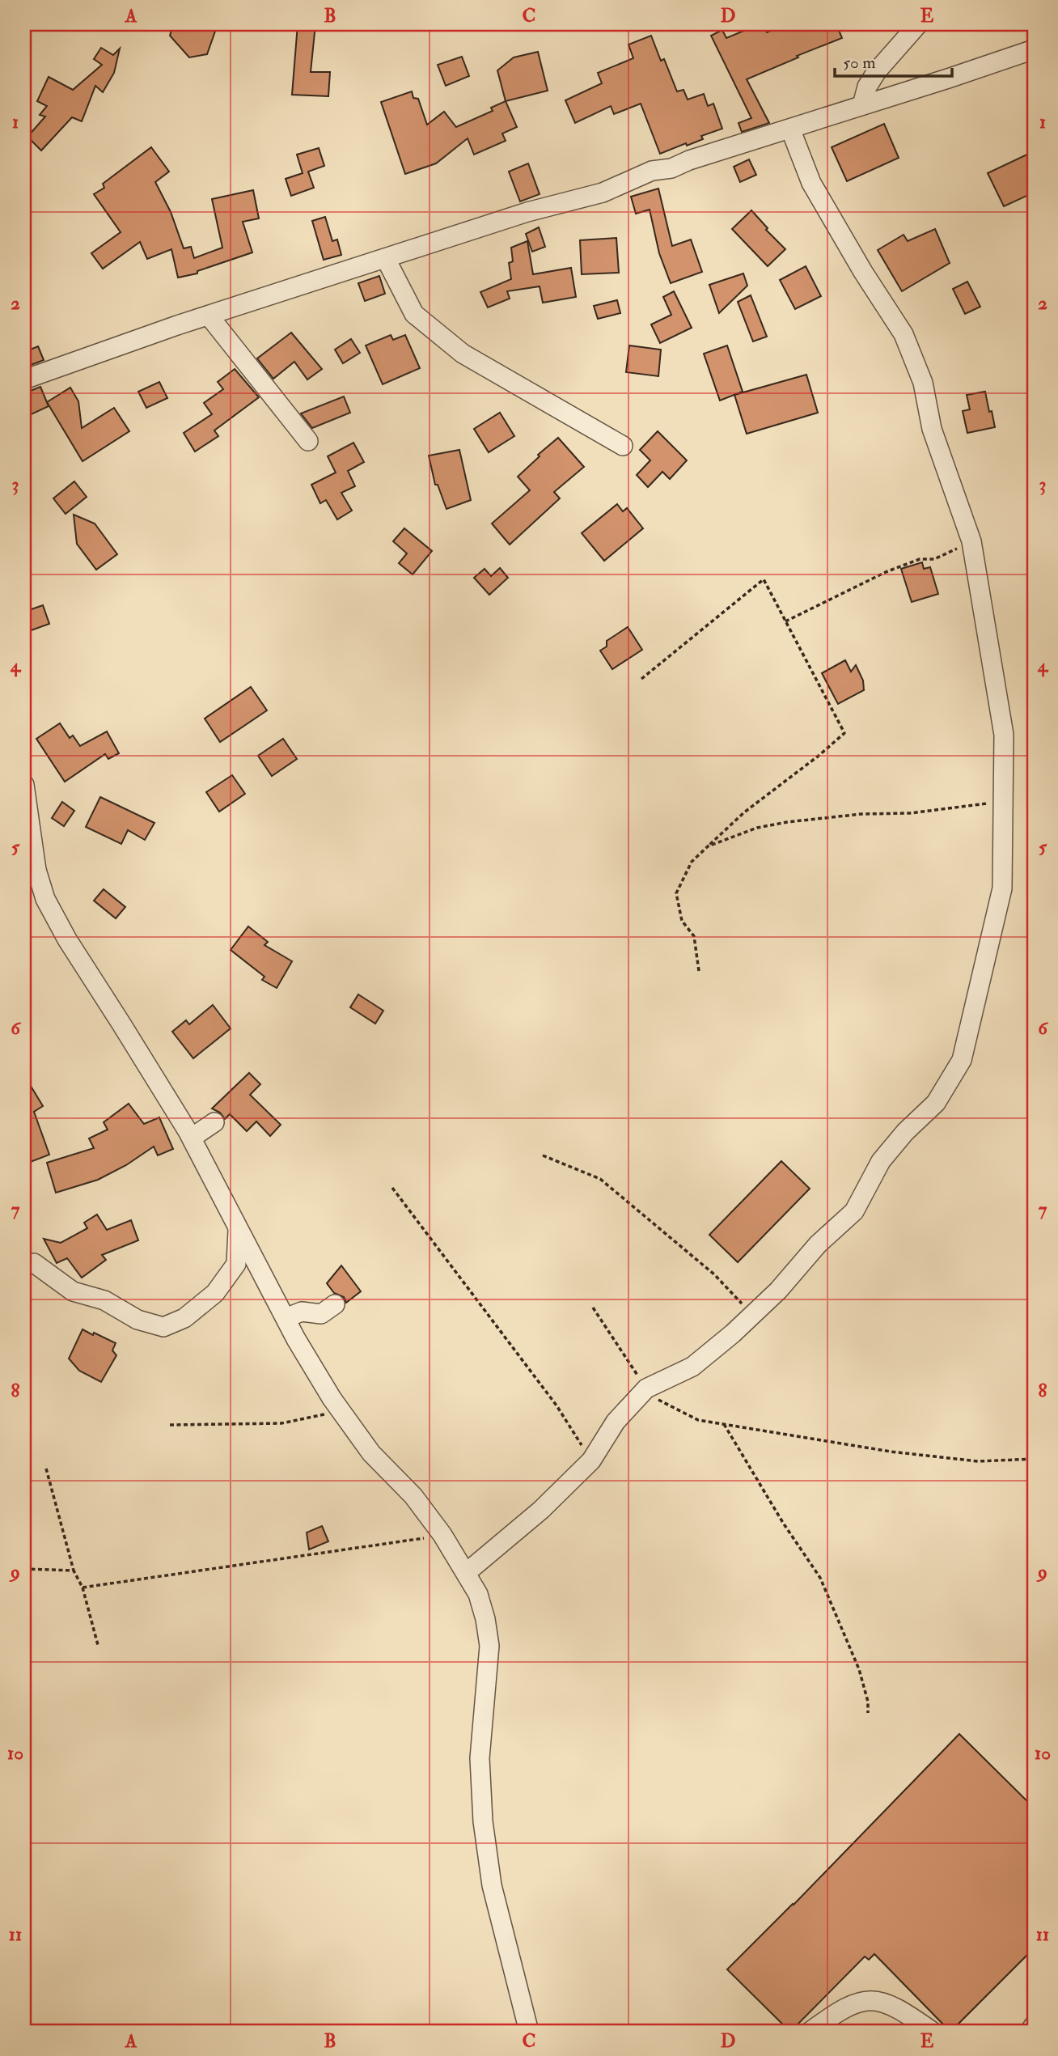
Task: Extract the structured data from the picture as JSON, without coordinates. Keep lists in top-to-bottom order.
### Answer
{
  "scale_bar": "50 m",
  "grid": {
    "columns": [
      "A",
      "B",
      "C",
      "D",
      "E"
    ],
    "rows": [
      "1",
      "2",
      "3",
      "4",
      "5",
      "6",
      "7",
      "8",
      "9",
      "10",
      "11"
    ]
  }
}
